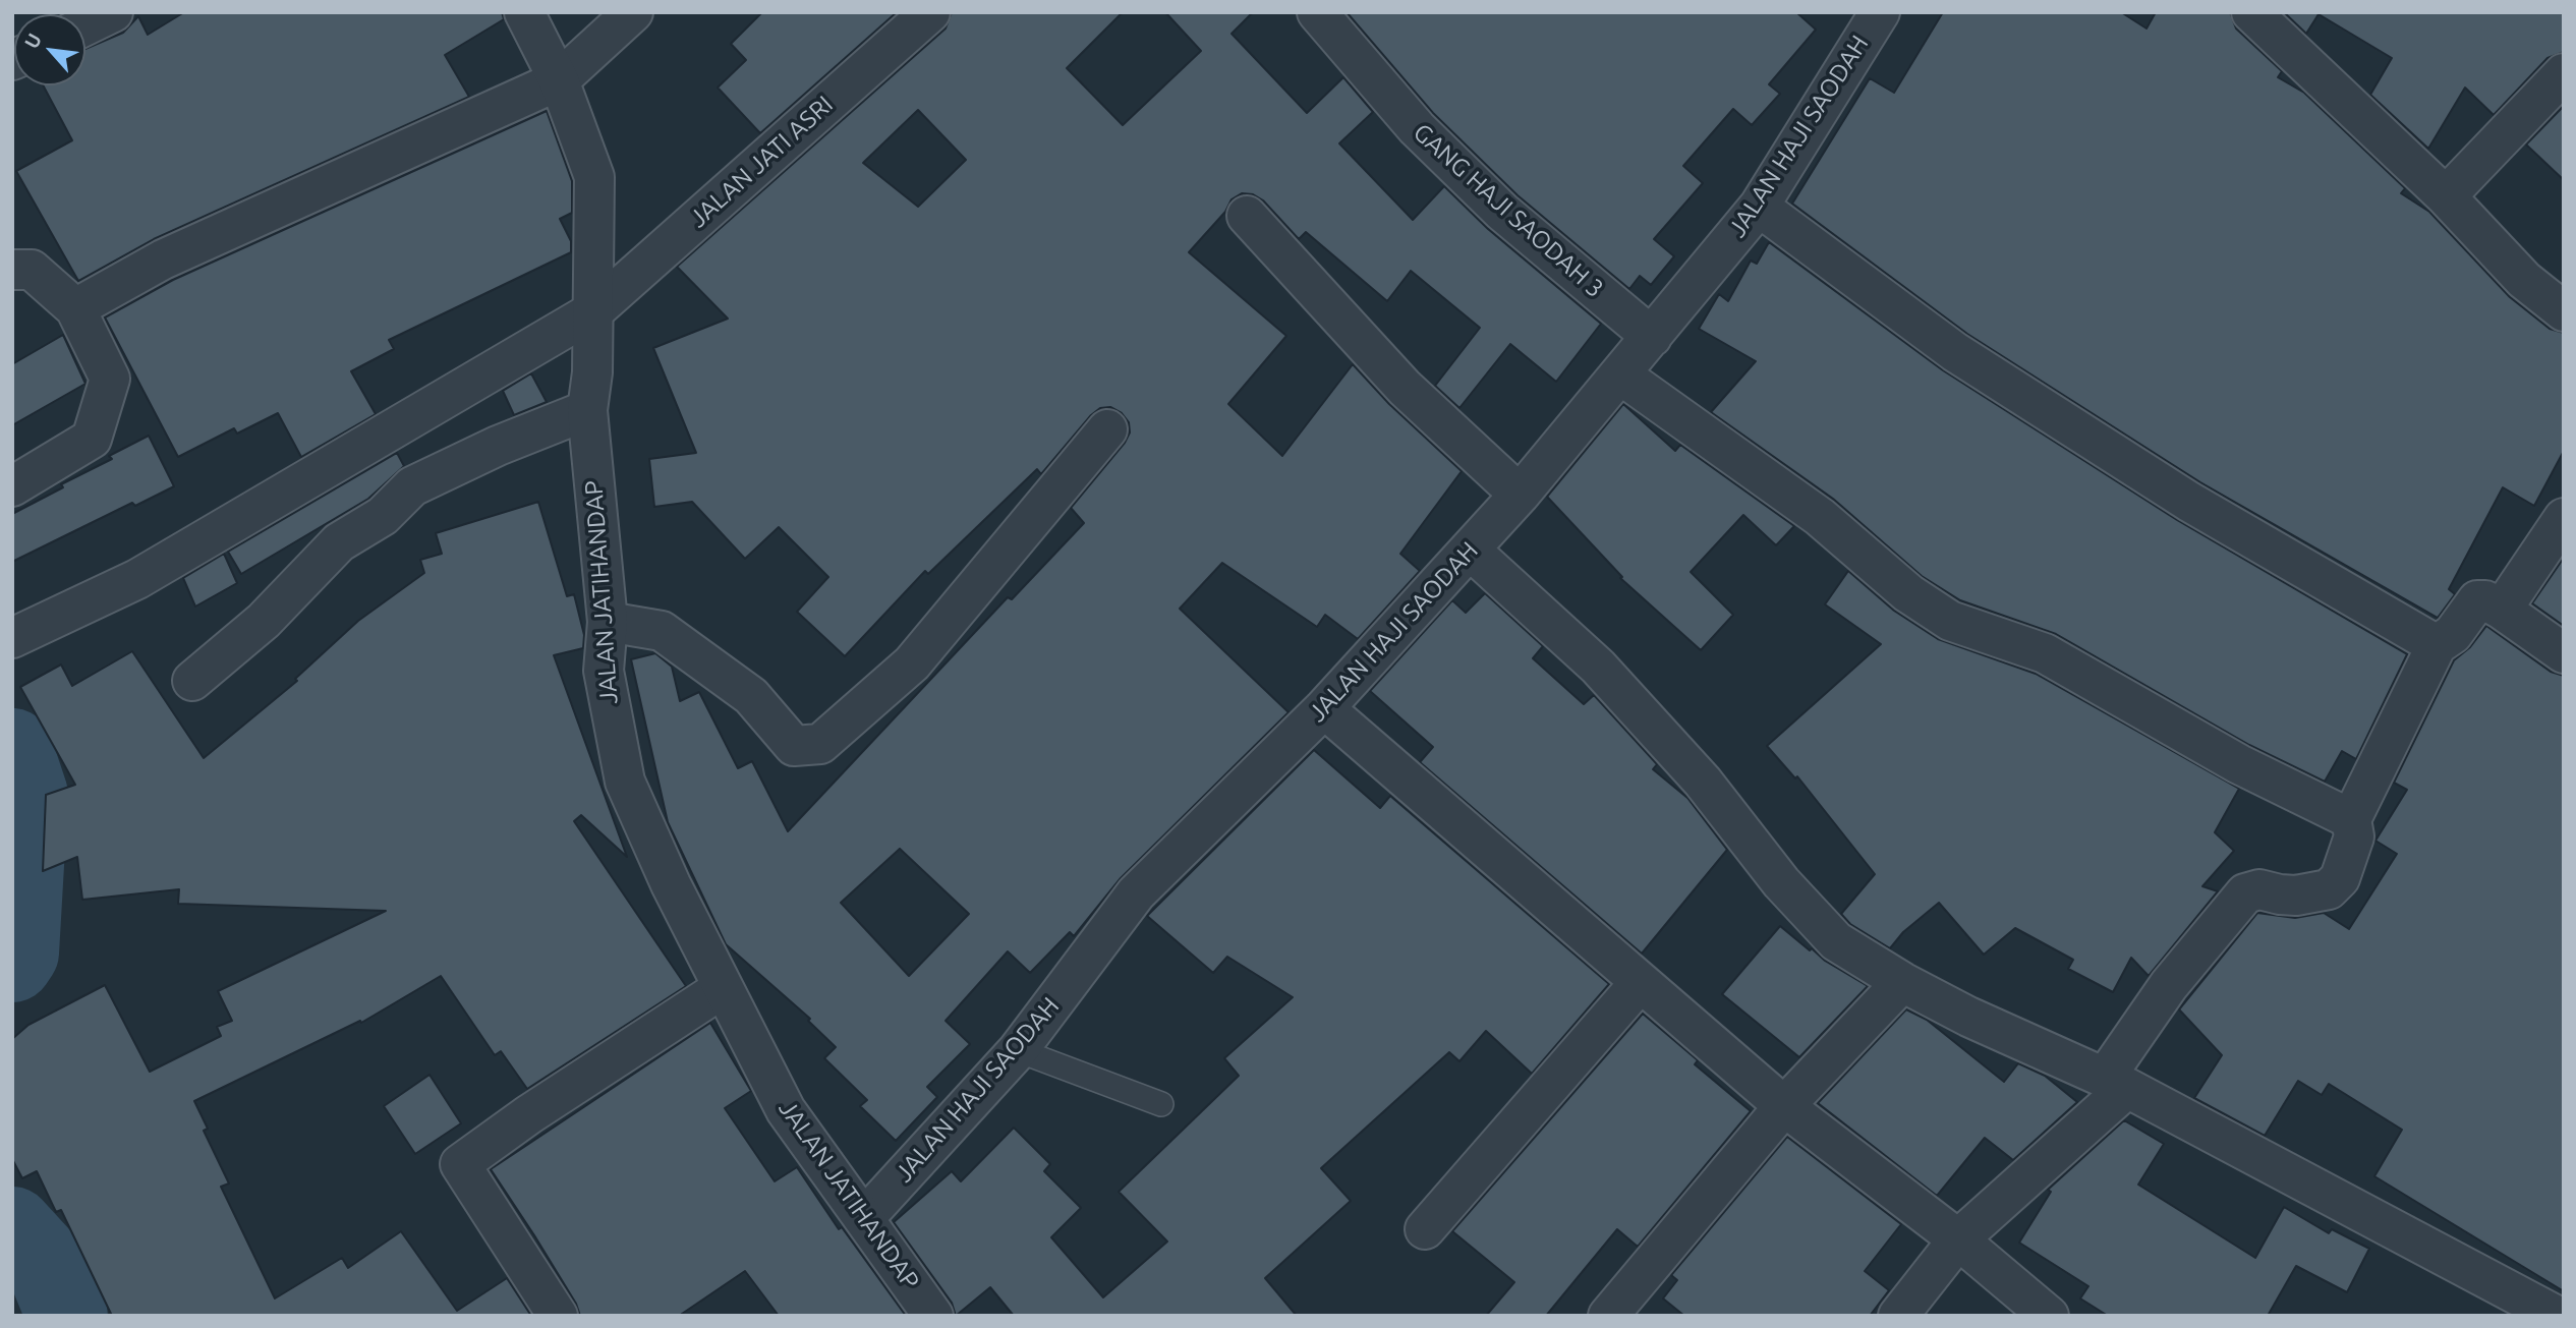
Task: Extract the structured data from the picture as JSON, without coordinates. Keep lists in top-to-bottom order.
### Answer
{
  "streets": {
    "street": [
      "JALAN HAJI SAODAH",
      "JALAN JATI ASRI",
      "GANG HAJI SAODAH 3",
      "JALAN JATIHANDAP"
    ]
  },
  "crossings": [
    ["JALAN HAJI SAODAH", "GANG HAJI SAODAH 3"],
    ["JALAN HAJI SAODAH", "JALAN JATIHANDAP"],
    ["JALAN JATI ASRI", "JALAN JATIHANDAP"]
  ],
  "north": "top left"
}
